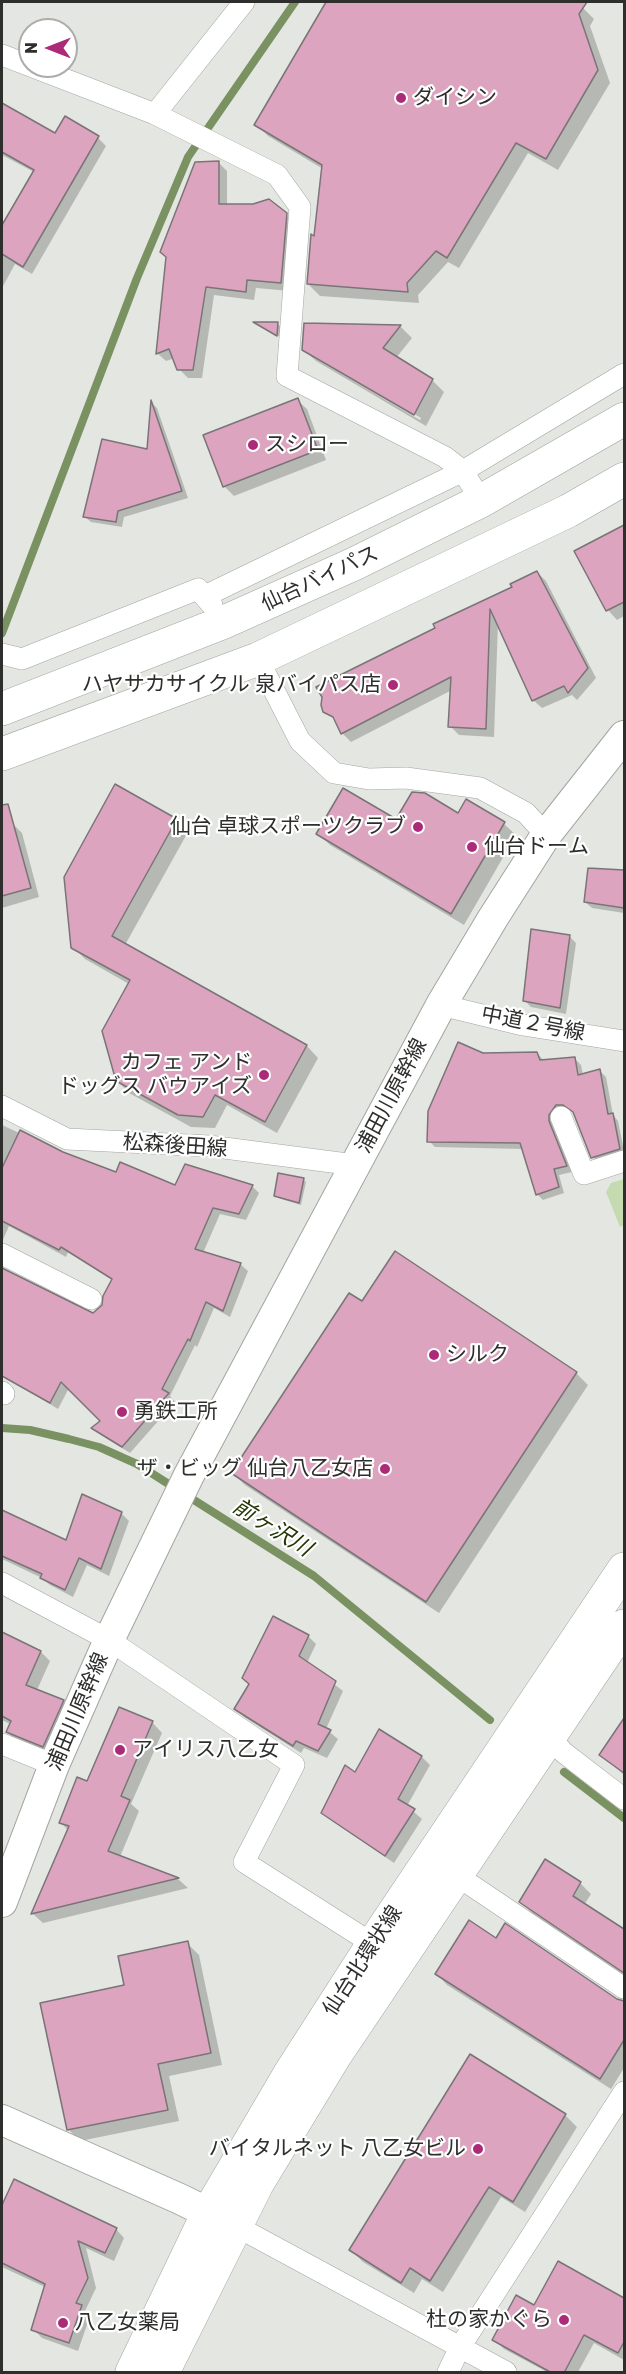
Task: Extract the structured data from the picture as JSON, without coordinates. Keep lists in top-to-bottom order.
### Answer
{
  "streets": {
    "main road": ["仙台バイパス", "仙台北環状線"],
    "street": ["中道２号線", "浦田川原幹線", "松森後田線"]
  },
  "crossings": [
    ["中道２号線", "浦田川原幹線"],
    ["浦田川原幹線", "松森後田線"]
  ],
  "water": ["前ヶ沢川"],
  "places": [
    "ダイシン",
    "スシロー",
    "ハヤサカサイクル 泉バイパス店",
    "仙台 卓球スポーツクラブ",
    "仙台ドーム",
    "カフェ アンド ドッグス バウアイズ",
    "シルク",
    "勇鉄工所",
    "ザ・ビッグ 仙台八乙女店",
    "アイリス八乙女",
    "バイタルネット 八乙女ビル",
    "杜の家かぐら",
    "八乙女薬局"
  ],
  "north": "left"
}
